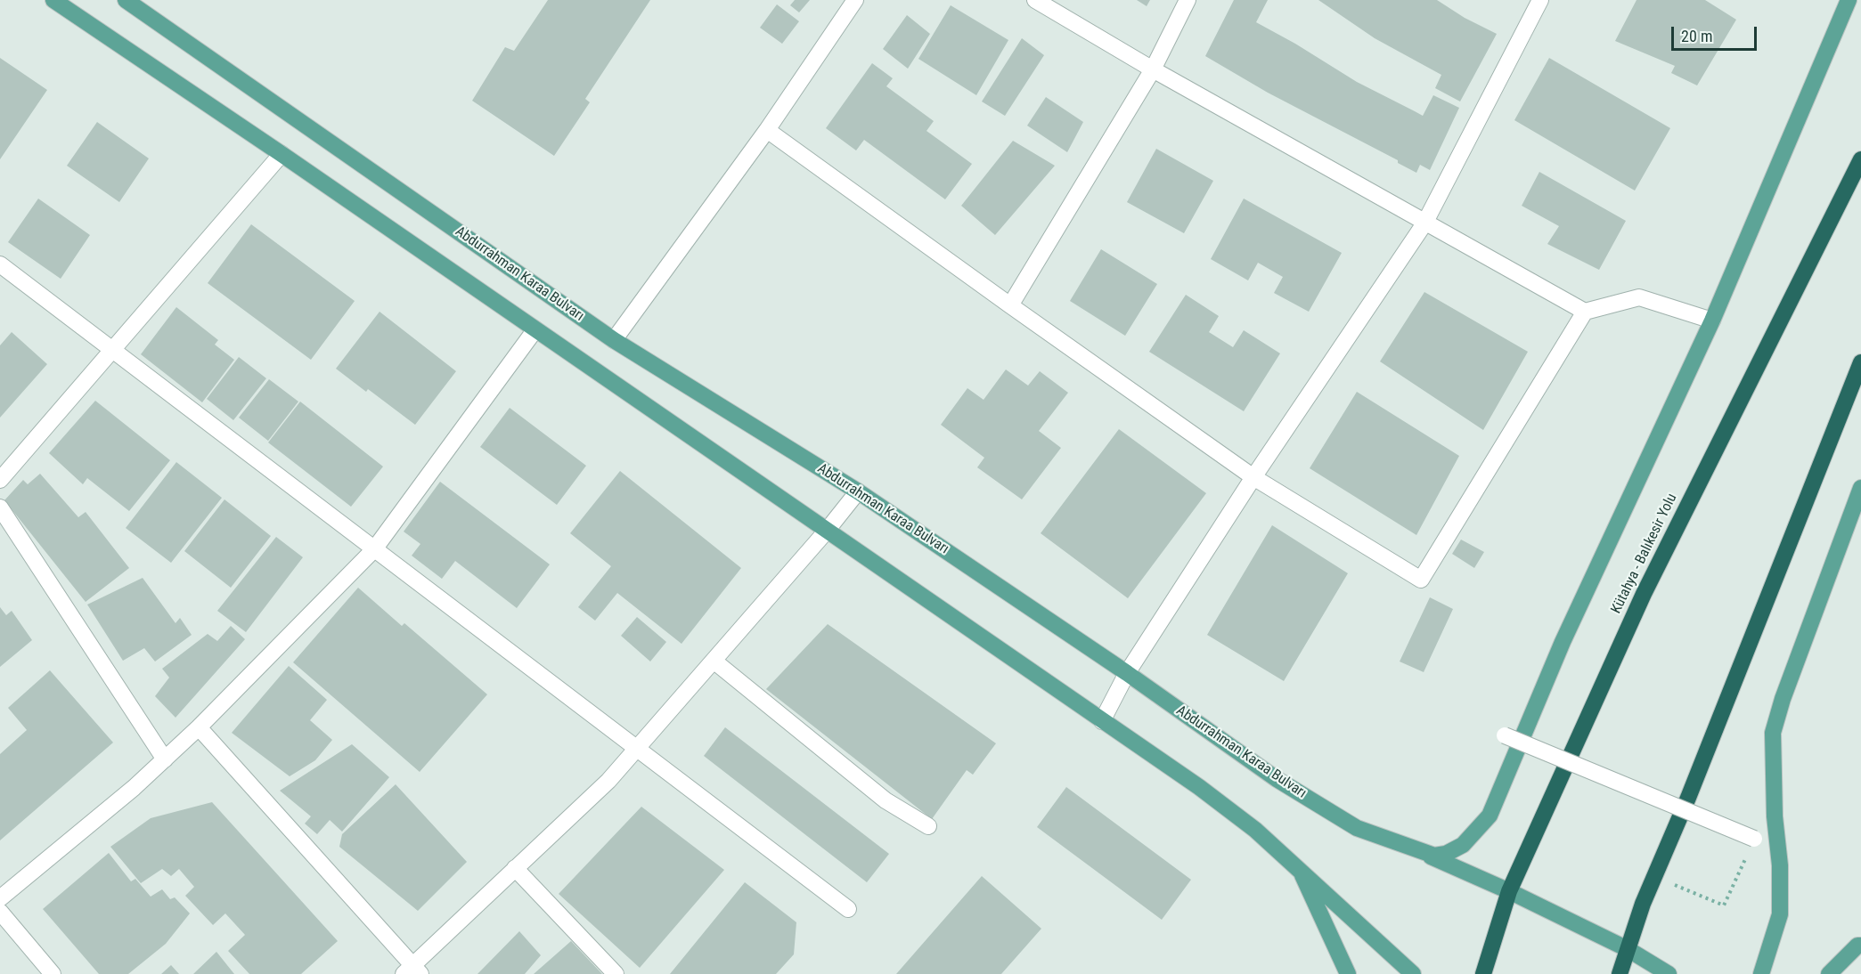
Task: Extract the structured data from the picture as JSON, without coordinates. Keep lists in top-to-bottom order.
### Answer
{
  "streets": {
    "highway": ["Kütahya - Balıkesir Yolu"],
    "main road": ["Abdurrahman Karaa Bulvarı"]
  },
  "scale_bar": "20 m"
}
